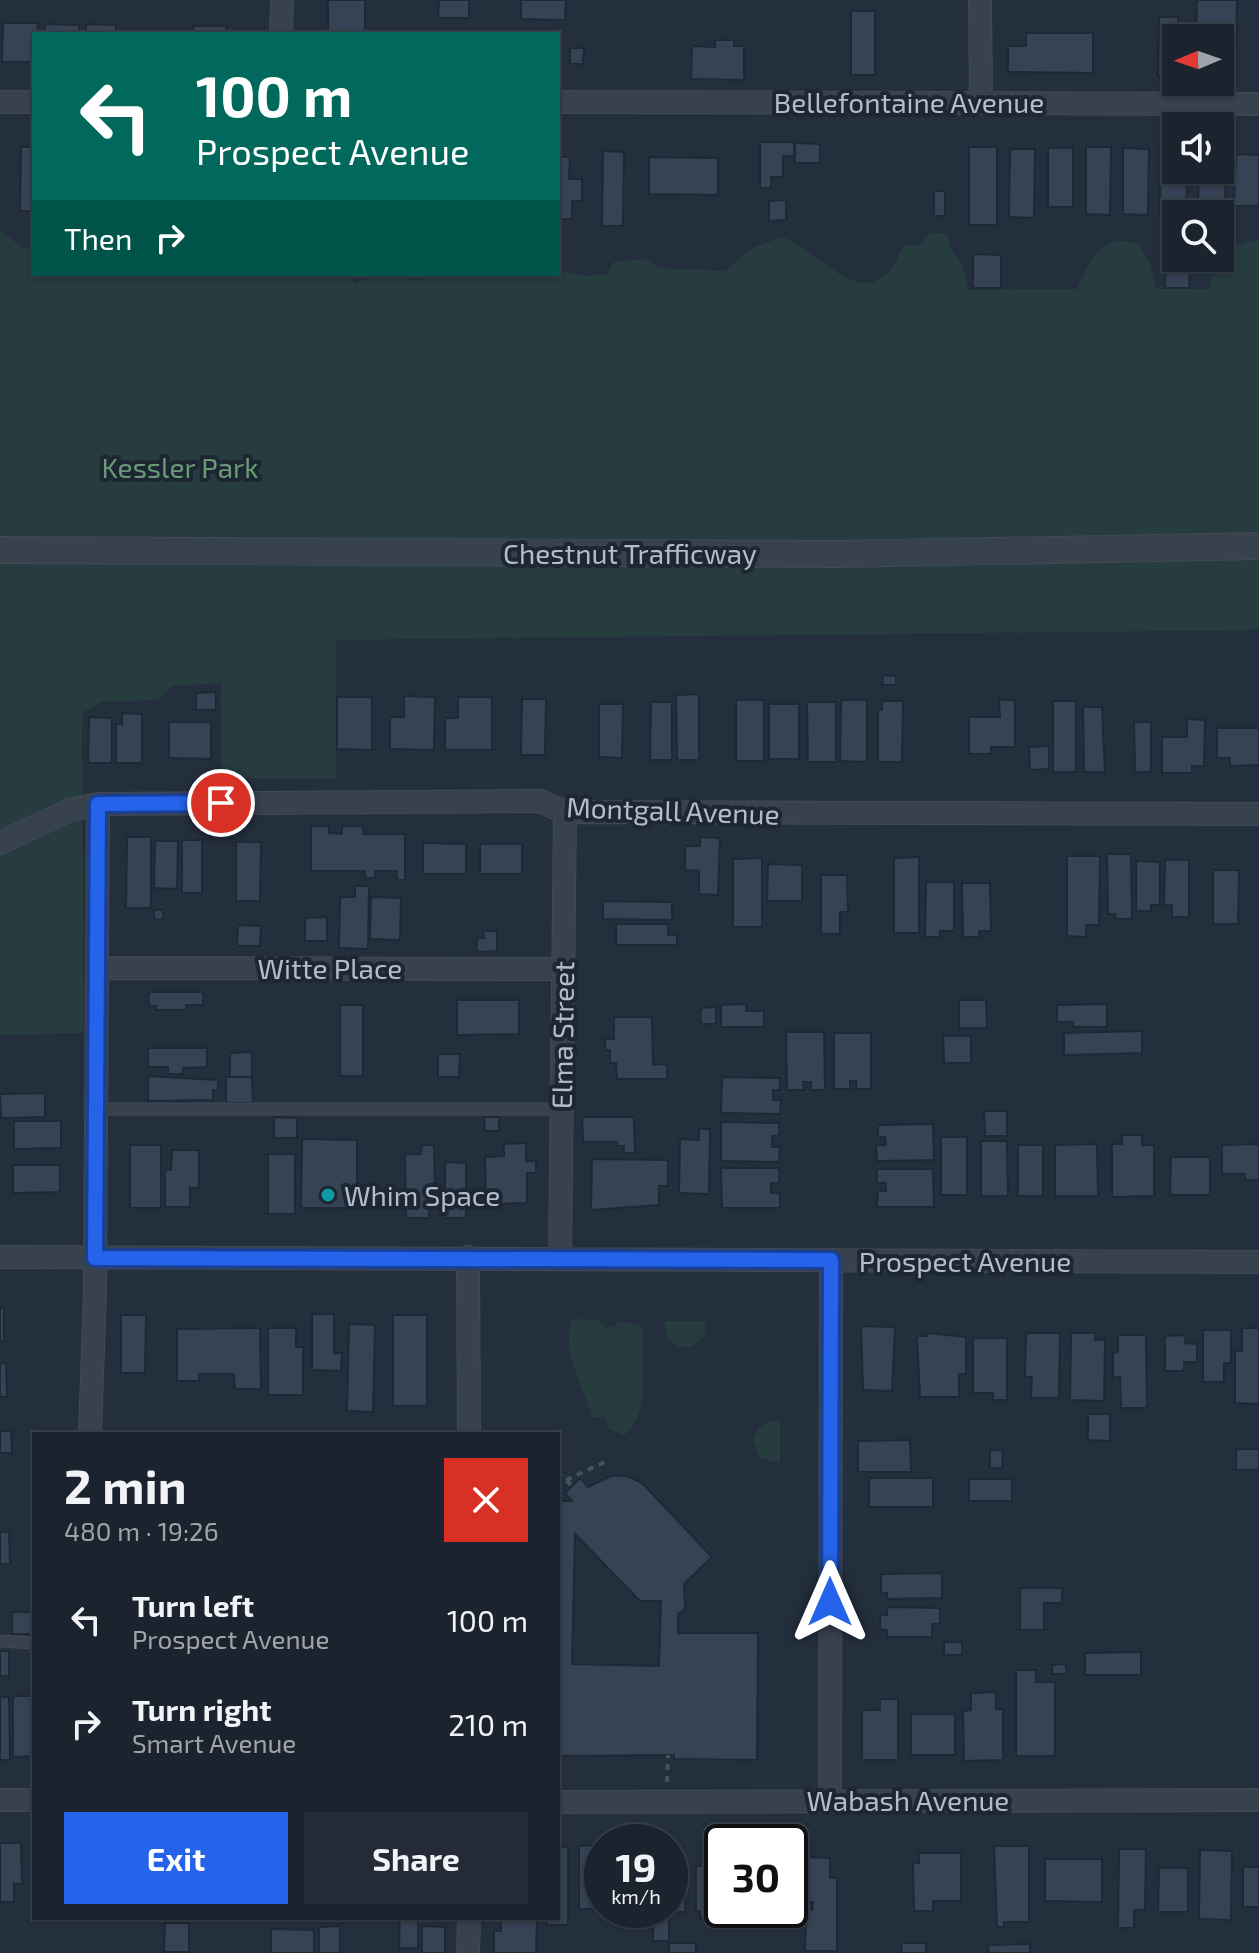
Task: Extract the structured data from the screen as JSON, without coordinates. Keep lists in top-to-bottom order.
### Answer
{
  "streets": {
    "street": [
      "Bellefontaine Avenue",
      "Chestnut Trafficway",
      "Montgall Avenue",
      "Witte Place",
      "Elma Street",
      "Prospect Avenue",
      "Wabash Avenue"
    ]
  },
  "crossings": [
    ["Montgall Avenue", "Elma Street"],
    ["Witte Place", "Elma Street"],
    ["Elma Street", "Prospect Avenue"]
  ],
  "parks": ["Kessler Park"],
  "places": ["Whim Space"],
  "north": "left",
  "page": {
    "turn": ["100 m", "Prospect Avenue"],
    "then": "Then",
    "heading": ["2 min", "480 m · 19:26"],
    "list": [
      {
        "name": "Turn left",
        "note": "Prospect Avenue",
        "value": "100 m"
      },
      {
        "name": "Turn right",
        "note": "Smart Avenue",
        "value": "210 m"
      }
    ],
    "buttons": ["Exit", "Share"],
    "speed": "19 km/h",
    "limit": "30"
  }
}
